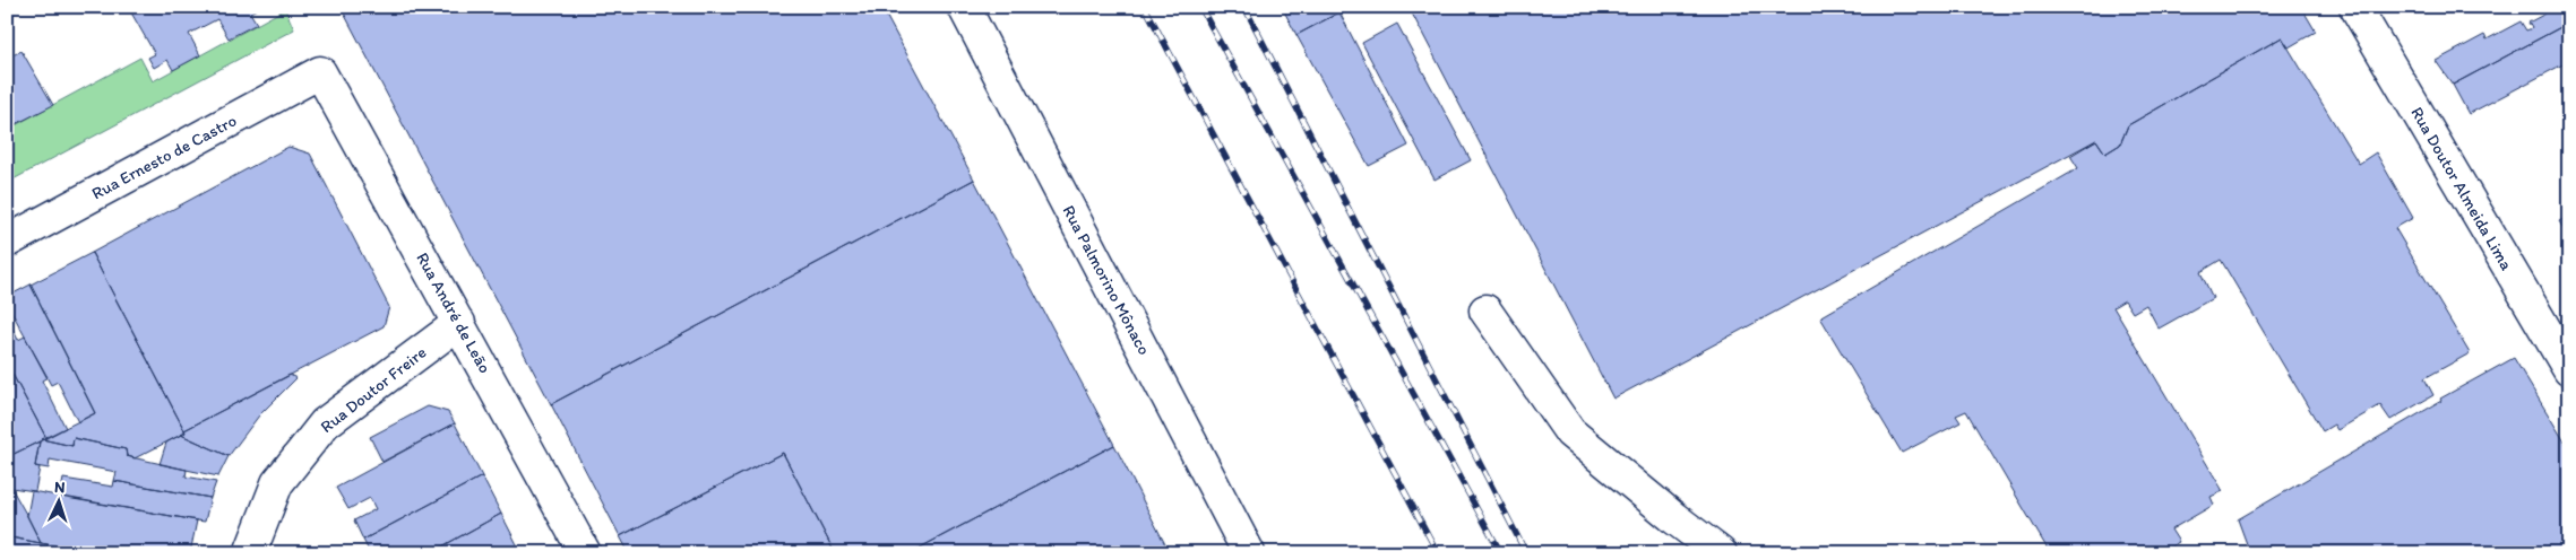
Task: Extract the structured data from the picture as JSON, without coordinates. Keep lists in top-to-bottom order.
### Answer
{
  "streets": {
    "street": [
      "Rua Ernesto de Castro",
      "Rua Doutor Almeida Lima",
      "Rua Palmorino Mônaco",
      "Rua André de Leão",
      "Rua Doutor Freire"
    ]
  },
  "crossings": [
    ["Rua Ernesto de Castro", "Rua André de Leão"],
    ["Rua André de Leão", "Rua Doutor Freire"]
  ],
  "north": "top"
}
